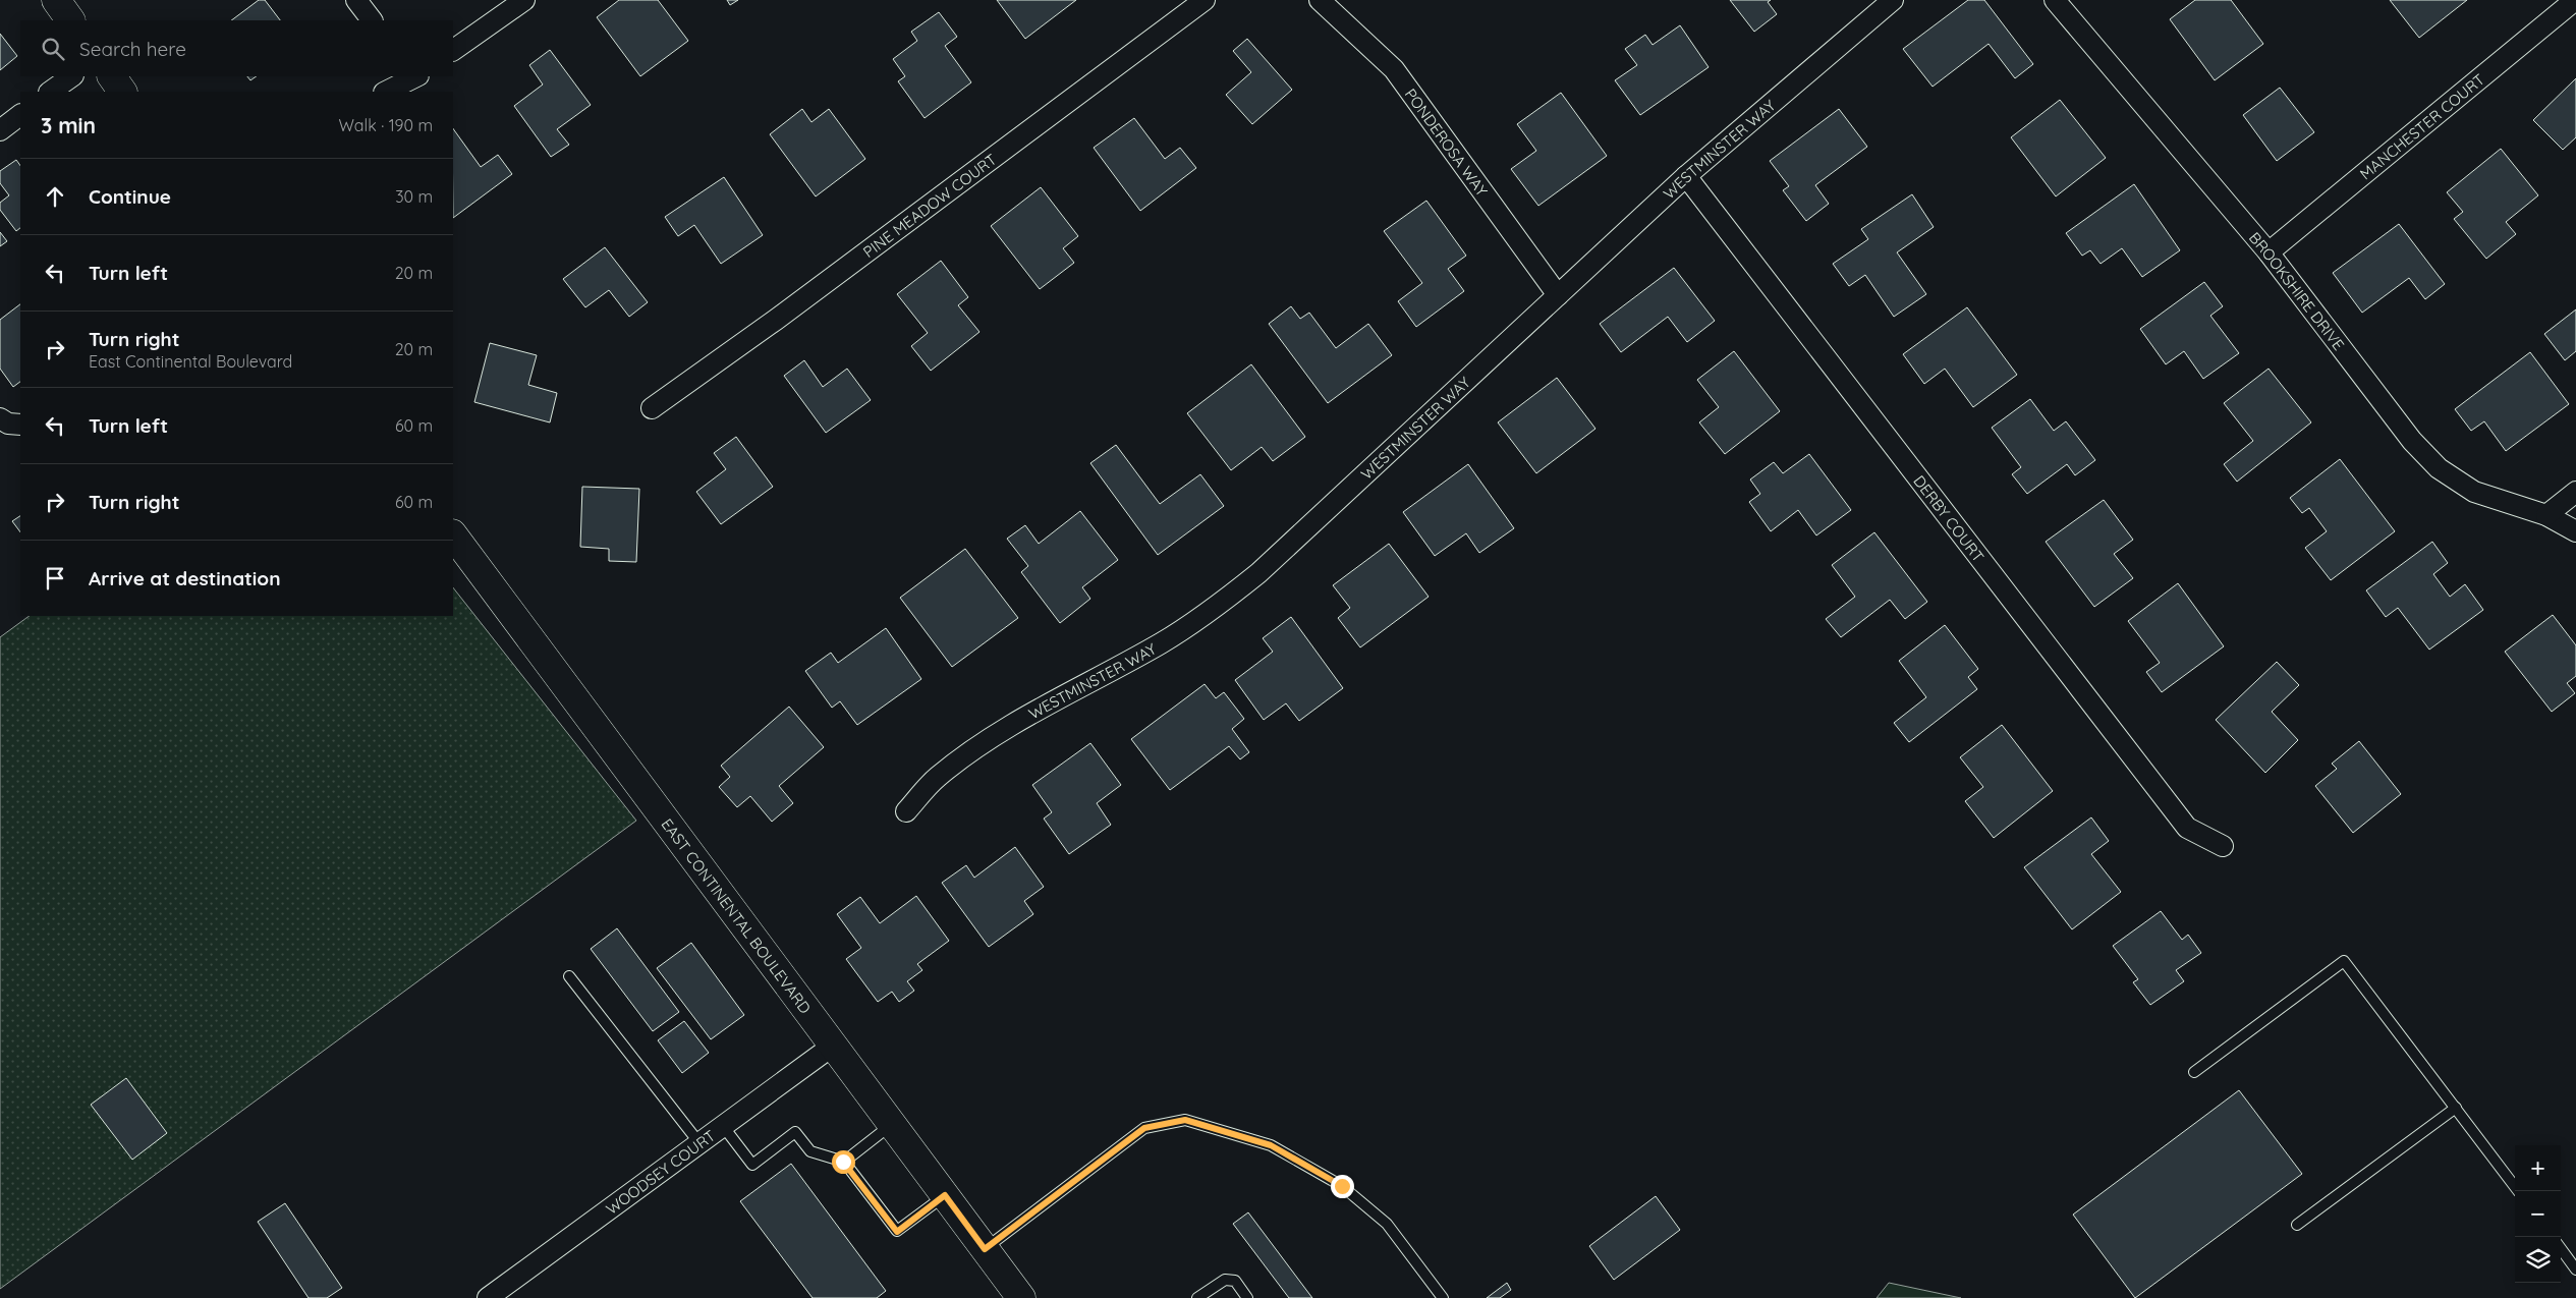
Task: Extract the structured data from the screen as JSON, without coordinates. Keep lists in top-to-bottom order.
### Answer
{
  "streets": {
    "main road": ["EAST CONTINENTAL BOULEVARD"],
    "street": [
      "MANCHESTER COURT",
      "PONDEROSA WAY",
      "WESTMINSTER WAY",
      "PINE MEADOW COURT",
      "BROOKSHIRE DRIVE",
      "DERBY COURT",
      "WOODSEY COURT"
    ]
  },
  "crossings": [
    ["MANCHESTER COURT", "BROOKSHIRE DRIVE"],
    ["PONDEROSA WAY", "WESTMINSTER WAY"],
    ["WESTMINSTER WAY", "DERBY COURT"],
    ["EAST CONTINENTAL BOULEVARD", "WOODSEY COURT"]
  ],
  "page": {
    "search": "Search here",
    "heading": ["3 min", "Walk · 190 m"],
    "list": [
      ["Continue", "30 m"],
      ["Turn left", "20 m"],
      ["Turn right", "East Continental Boulevard", "20 m"],
      ["Turn left", "60 m"],
      ["Turn right", "60 m"],
      "Arrive at destination"
    ],
    "map_buttons": ["+", "−"]
  }
}
